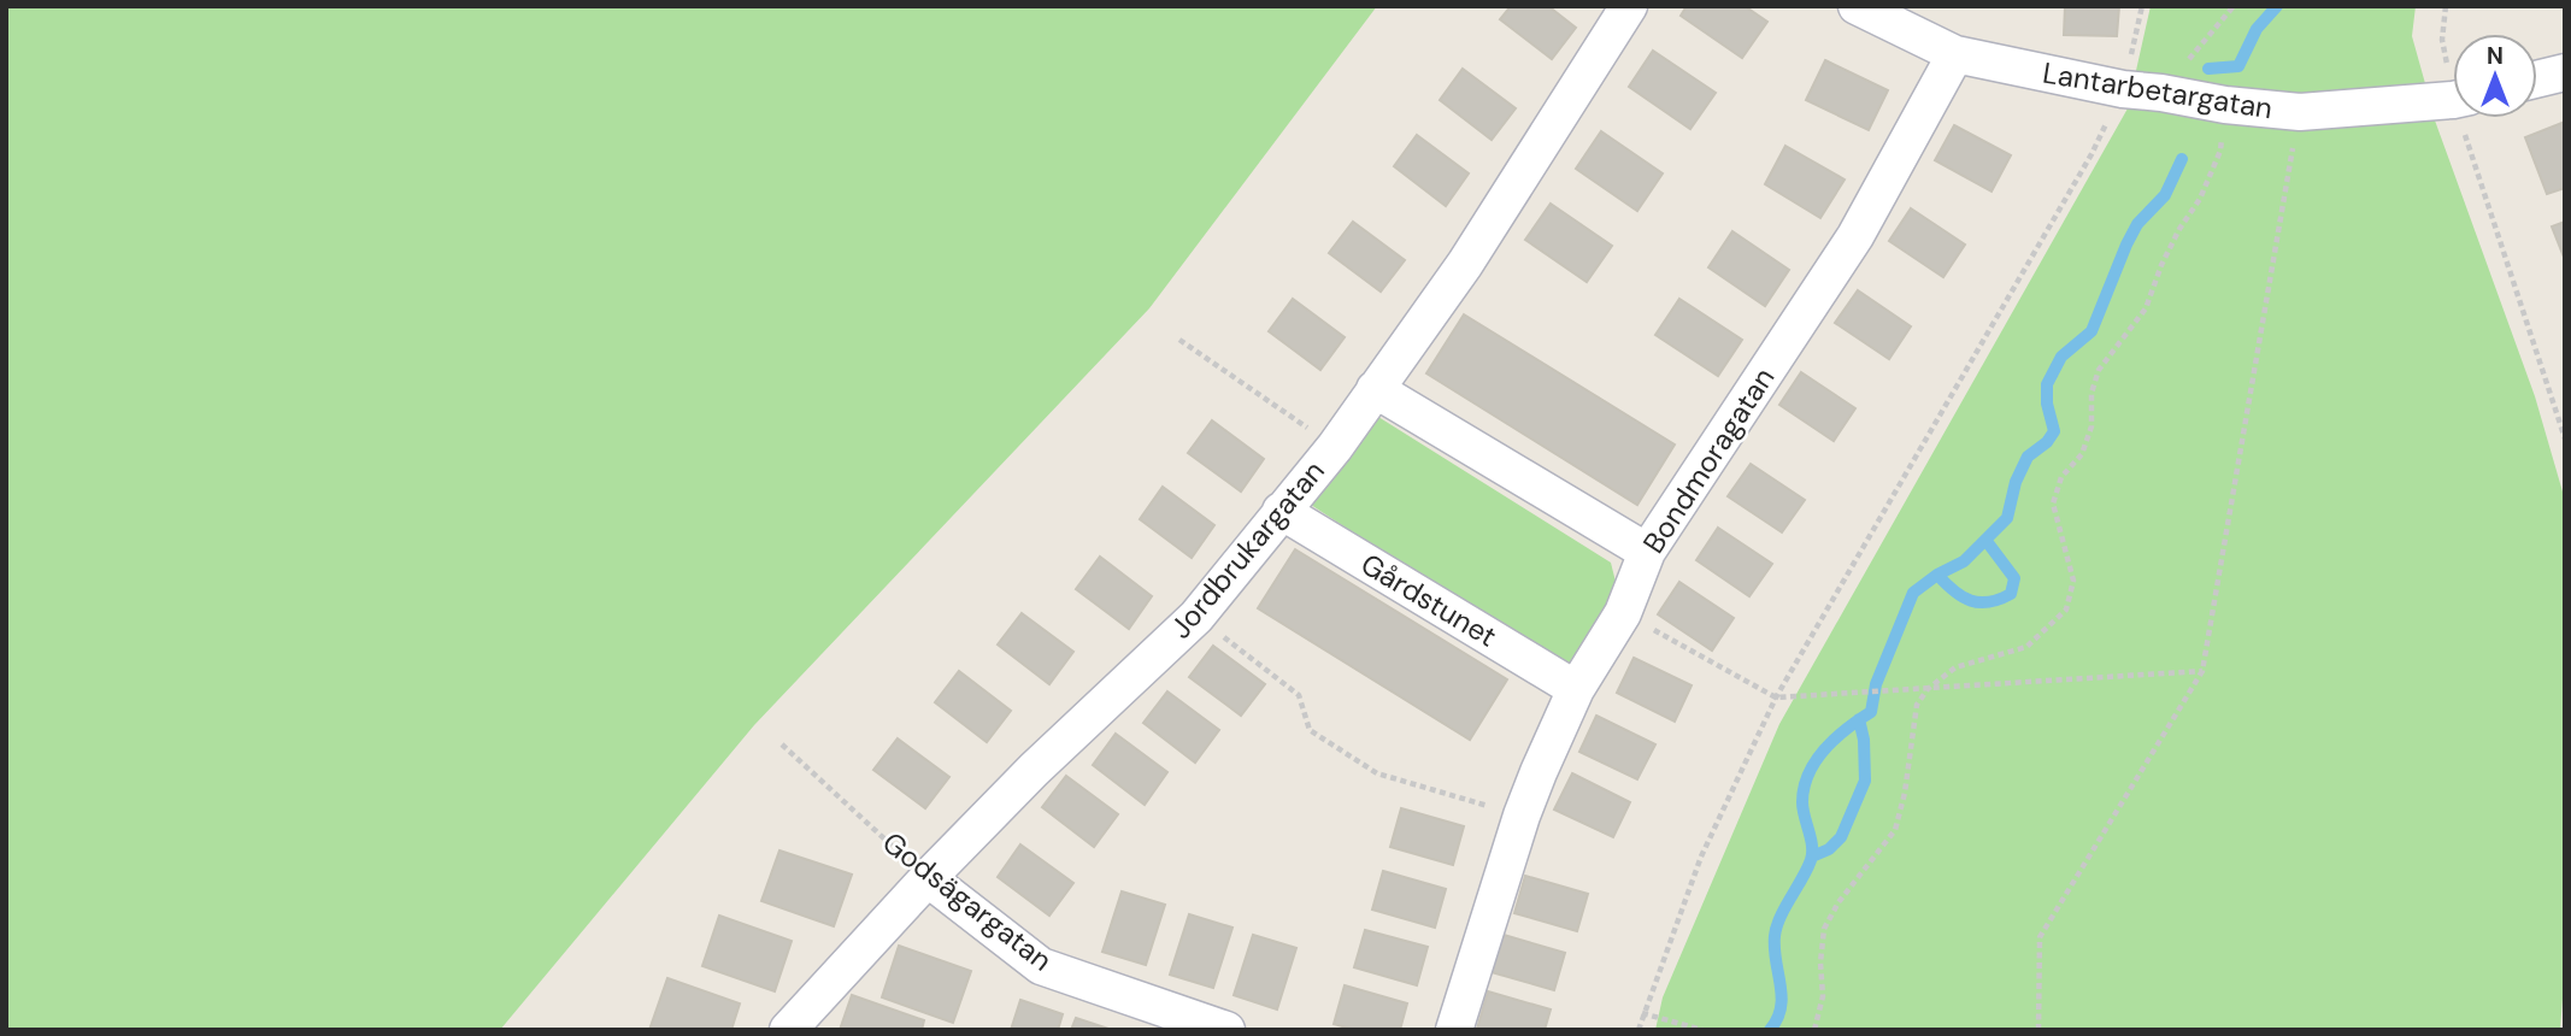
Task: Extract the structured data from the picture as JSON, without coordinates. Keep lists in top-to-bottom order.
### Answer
{
  "streets": {
    "street": [
      "Lantarbetargatan",
      "Bondmoragatan",
      "Jordbrukargatan",
      "Gårdstunet",
      "Godsägargatan"
    ]
  },
  "crossings": [
    ["Lantarbetargatan", "Bondmoragatan"],
    ["Bondmoragatan", "Gårdstunet"],
    ["Jordbrukargatan", "Gårdstunet"],
    ["Jordbrukargatan", "Godsägargatan"]
  ],
  "north": "top"
}
